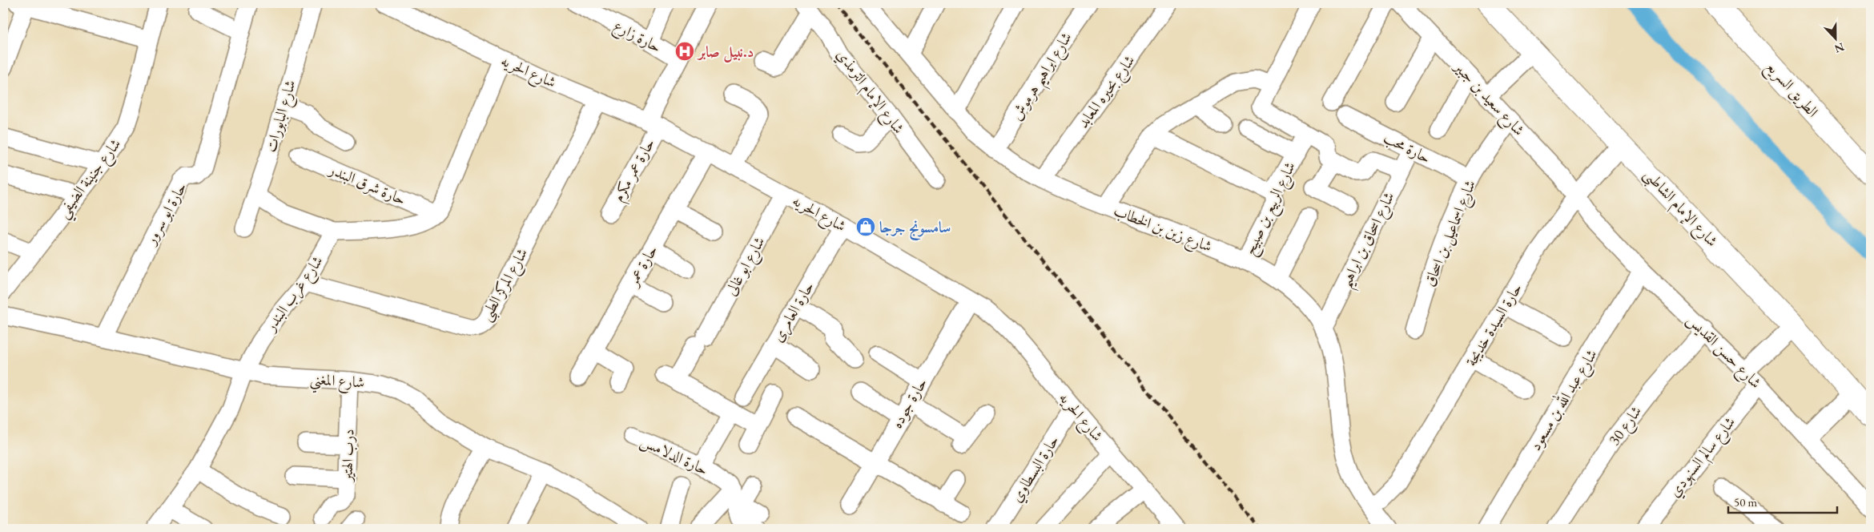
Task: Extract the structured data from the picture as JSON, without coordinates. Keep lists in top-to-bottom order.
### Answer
{
  "streets": {
    "main road": ["الطريق السريع", "شارع الإمام الشاطبى"],
    "street": [
      "حارة زارع",
      "شارع الحريه",
      "شارع ابراهيم هرموش",
      "شارع الإمام الترمذي",
      "شارع بحيره المعابد",
      "شارع سعيد بن جبير",
      "شارع البابورات",
      "حارة محب",
      "حارة عمر مكرم",
      "شارع جنينة الضيفي",
      "حارة شرق البندر",
      "شارع الربيع بن صبيح",
      "حارة ابو سرور",
      "شارع زين بن الخطاب",
      "شارع اسماعيل بن اسحاق",
      "شارع اسحاق بن ابراهيم",
      "حارة عمر",
      "شارع ابو غالى",
      "شارع المركز الطبى",
      "شارع غرب البندر",
      "حارة العامرى",
      "حارة السيدة خديجة",
      "شارع حسن القديس",
      "شارع المغني",
      "شارع عبد الله بن مسعود",
      "حارة جوده",
      "شارع 30",
      "درب الهتير",
      "حارة الدلامس",
      "شارع سالم السنهودي",
      "حارة البسطاوي"
    ]
  },
  "crossings": [
    ["حارة زارع", "حارة عمر مكرم"],
    ["شارع الحريه", "حارة عمر مكرم"],
    ["شارع الحريه", "حارة عمر"],
    ["شارع الحريه", "شارع ابو غالى"],
    ["شارع الحريه", "شارع المركز الطبى"],
    ["شارع الحريه", "حارة العامرى"],
    ["شارع الحريه", "حارة جوده"],
    ["شارع الحريه", "حارة البسطاوي"],
    ["شارع ابراهيم هرموش", "شارع زين بن الخطاب"],
    ["شارع بحيره المعابد", "شارع زين بن الخطاب"],
    ["شارع سعيد بن جبير", "شارع اسماعيل بن اسحاق"],
    ["شارع سعيد بن جبير", "حارة السيدة خديجة"],
    ["شارع سعيد بن جبير", "شارع حسن القديس"],
    ["حارة محب", "شارع اسماعيل بن اسحاق"],
    ["حارة محب", "شارع اسحاق بن ابراهيم"],
    ["شارع الإمام الشاطبى", "حارة السيدة خديجة"],
    ["شارع الربيع بن صبيح", "شارع زين بن الخطاب"],
    ["حارة ابو سرور", "شارع المغني"],
    ["شارع زين بن الخطاب", "شارع اسحاق بن ابراهيم"],
    ["شارع زين بن الخطاب", "حارة السيدة خديجة"],
    ["شارع المركز الطبى", "شارع غرب البندر"],
    ["شارع غرب البندر", "شارع المغني"],
    ["حارة السيدة خديجة", "شارع حسن القديس"],
    ["شارع حسن القديس", "شارع عبد الله بن مسعود"],
    ["شارع حسن القديس", "شارع 30"],
    ["شارع حسن القديس", "شارع سالم السنهودي"],
    ["شارع المغني", "درب الهتير"]
  ],
  "places": {
    "hospital": ["د.نبيل صابر"],
    "shop": ["سامسونج جرجا"]
  },
  "scale_bar": "50 m",
  "north": "bottom"
}
